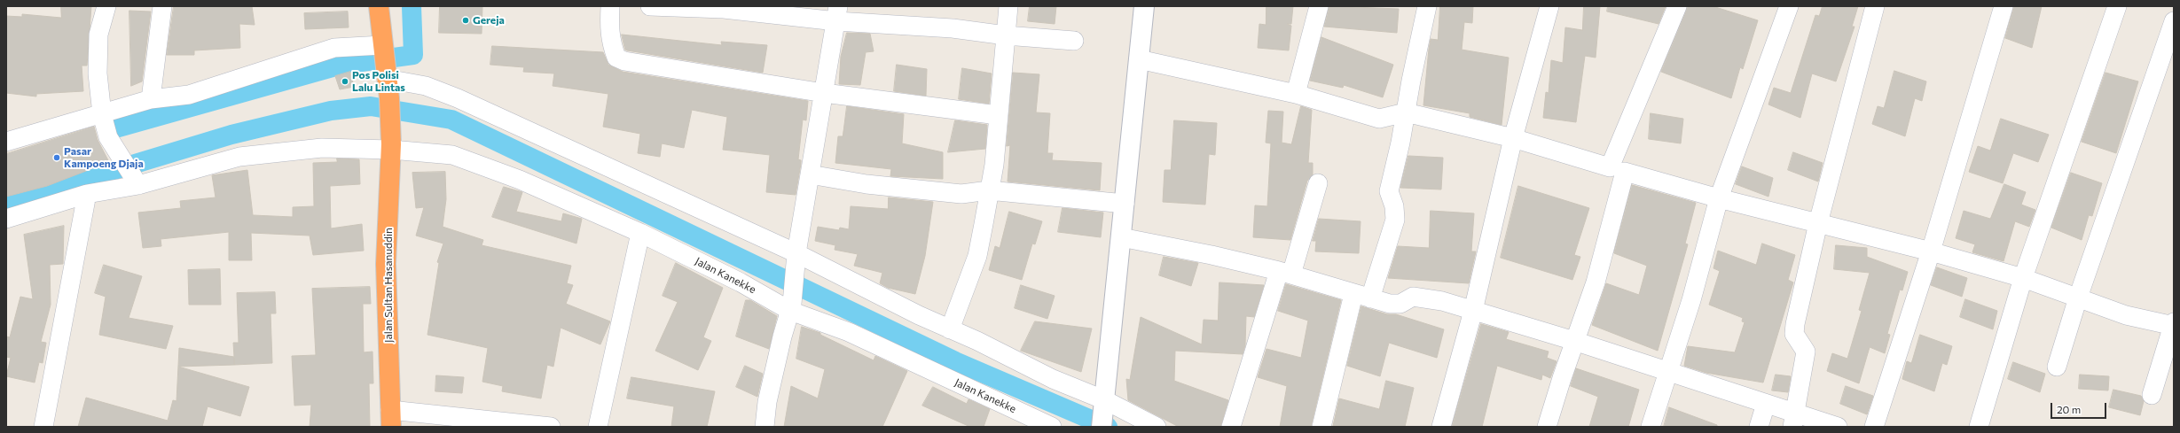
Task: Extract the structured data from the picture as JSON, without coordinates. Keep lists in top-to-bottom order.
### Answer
{
  "streets": {
    "highway": ["Jalan Sultan Hasanuddin"],
    "street": ["Jalan Kanekke"]
  },
  "crossings": [
    ["Jalan Kanekke", "Jalan Sultan Hasanuddin"]
  ],
  "places": ["Gereja", "Pos Polisi Lalu Lintas", "Pasar Kampoeng Djaja"],
  "scale_bar": "20 m"
}
